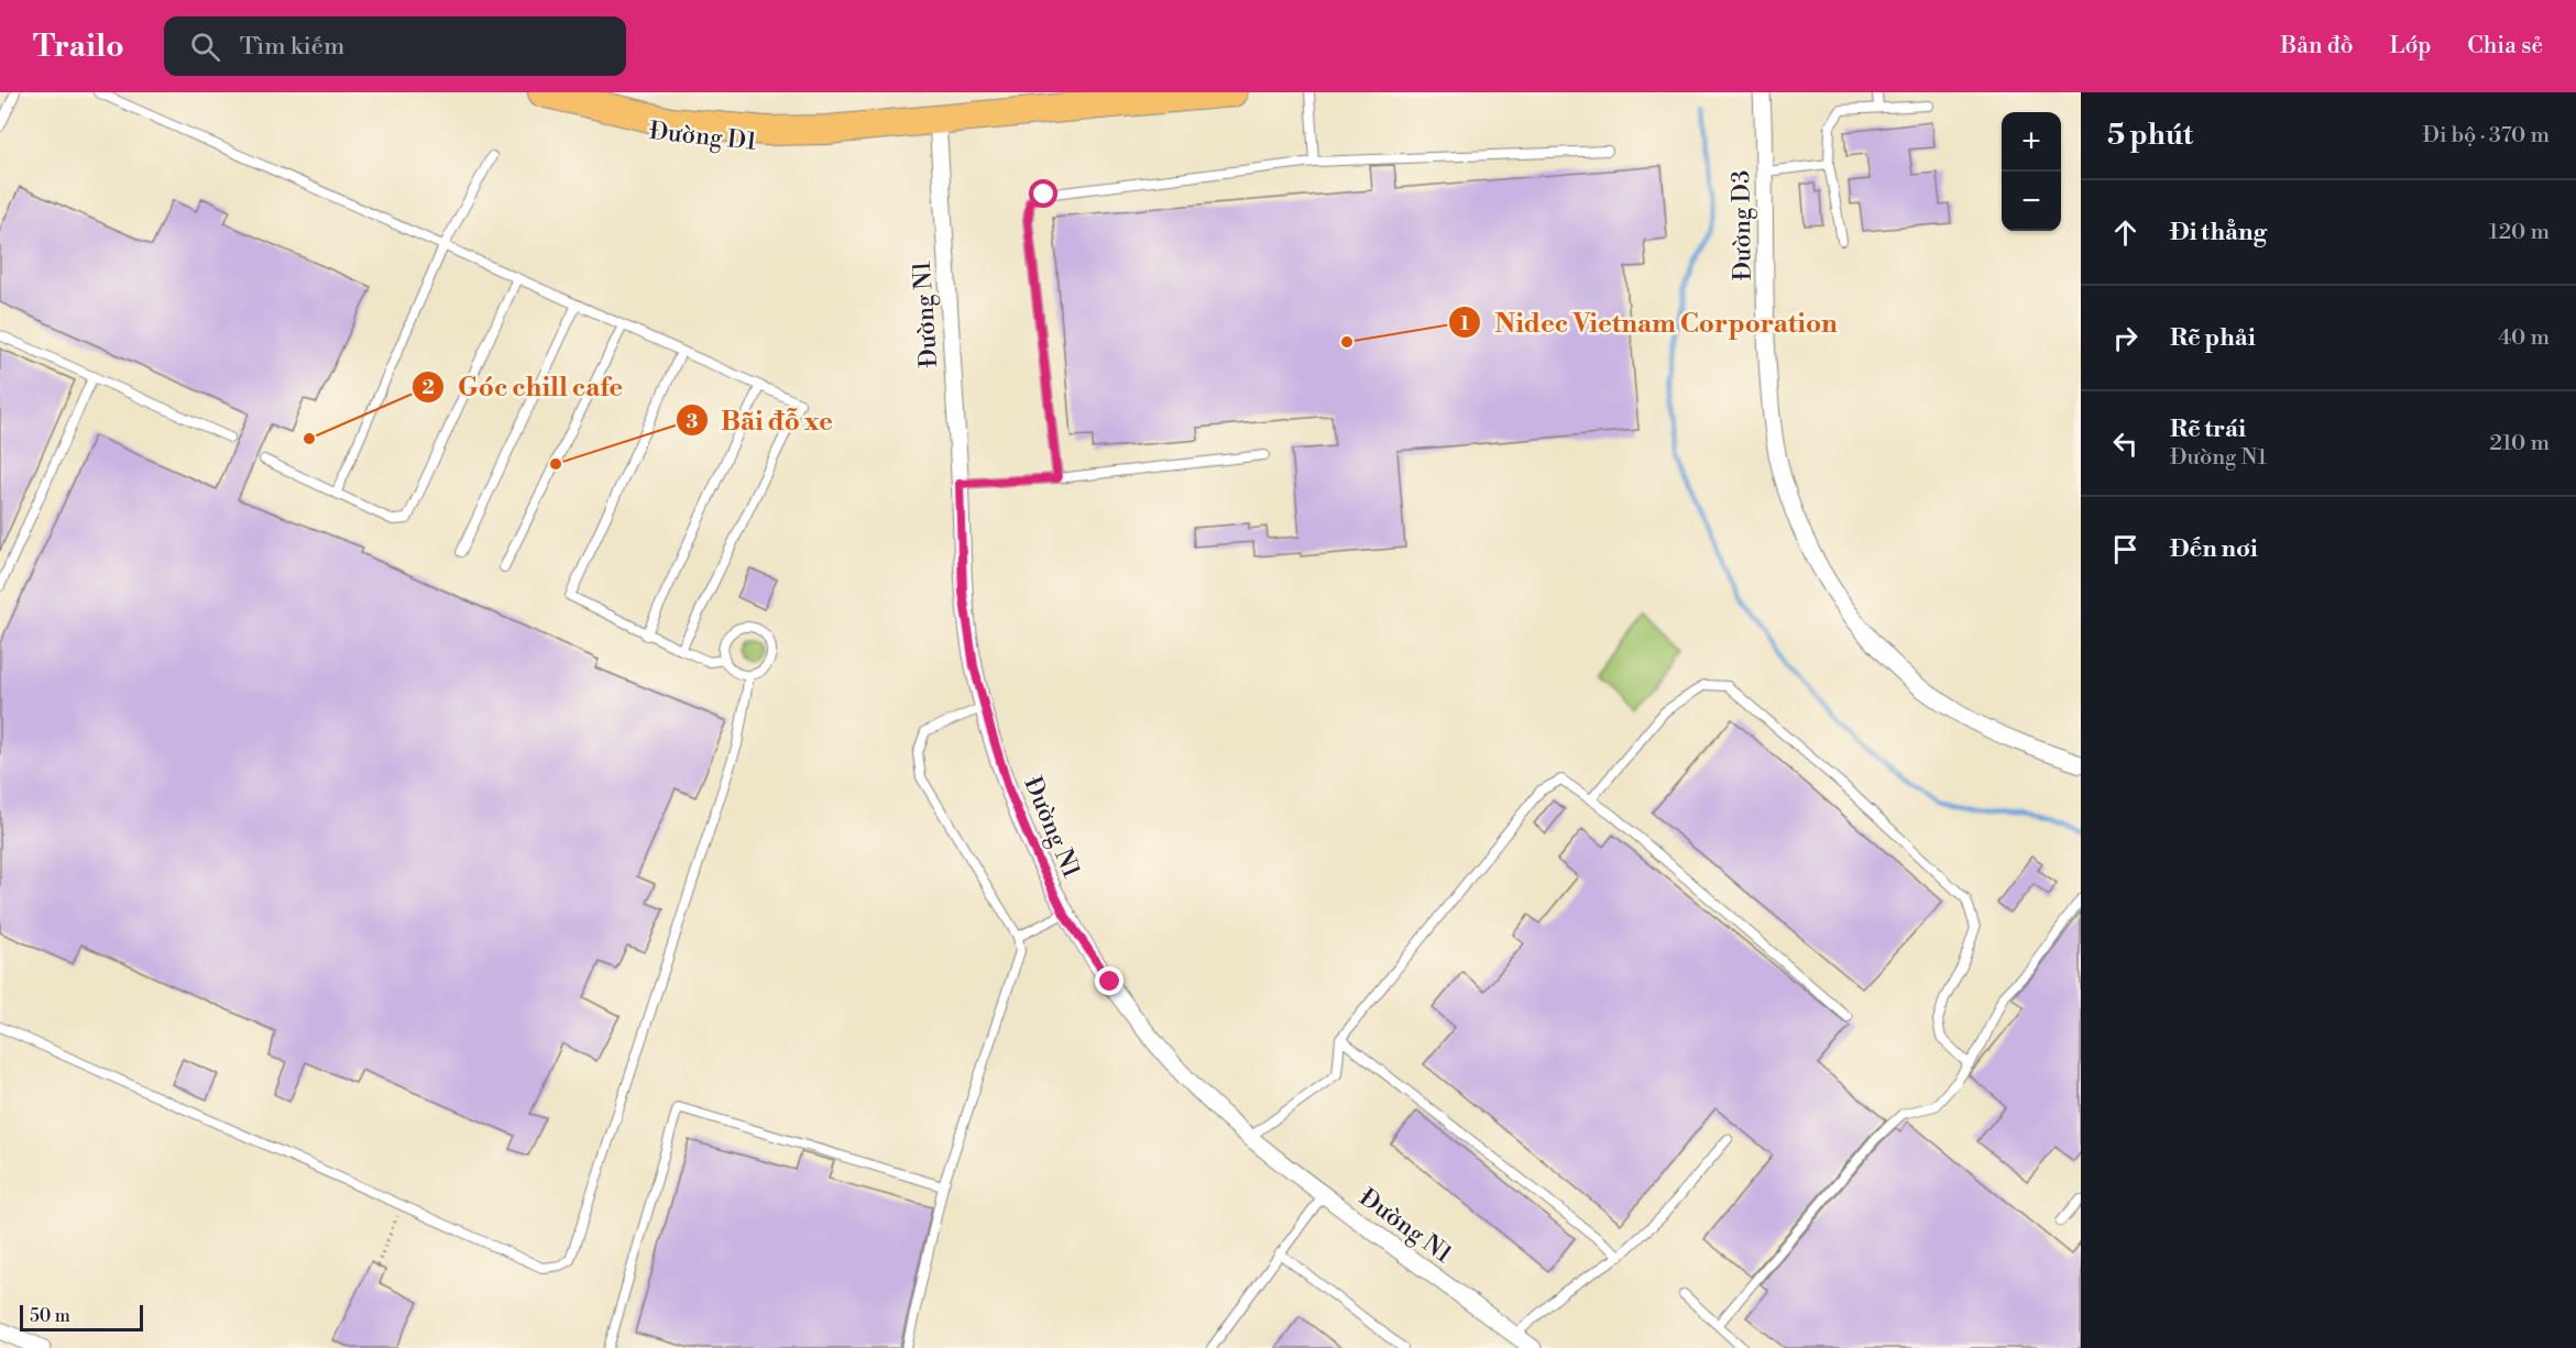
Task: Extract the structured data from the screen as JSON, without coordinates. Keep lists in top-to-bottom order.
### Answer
{
  "streets": {
    "main road": ["Đường D1"],
    "street": ["Đường D3", "Đường N1"]
  },
  "crossings": [
    ["Đường D1", "Đường N1"]
  ],
  "places": ["Nidec Vietnam Corporation", "Góc chill cafe", "Bãi đỗ xe"],
  "scale_bar": "50 m",
  "page": {
    "header": "Trailo",
    "search": "Tìm kiếm",
    "nav": ["Bản đồ", "Lớp", "Chia sẻ"],
    "heading": ["5 phút", "Đi bộ · 370 m"],
    "map_buttons": ["+", "−"],
    "list": [
      ["Đi thẳng", "120 m"],
      ["Rẽ phải", "40 m"],
      ["Rẽ trái", "Đường N1", "210 m"],
      "Đến nơi"
    ],
    "scale": "50 m"
  }
}
